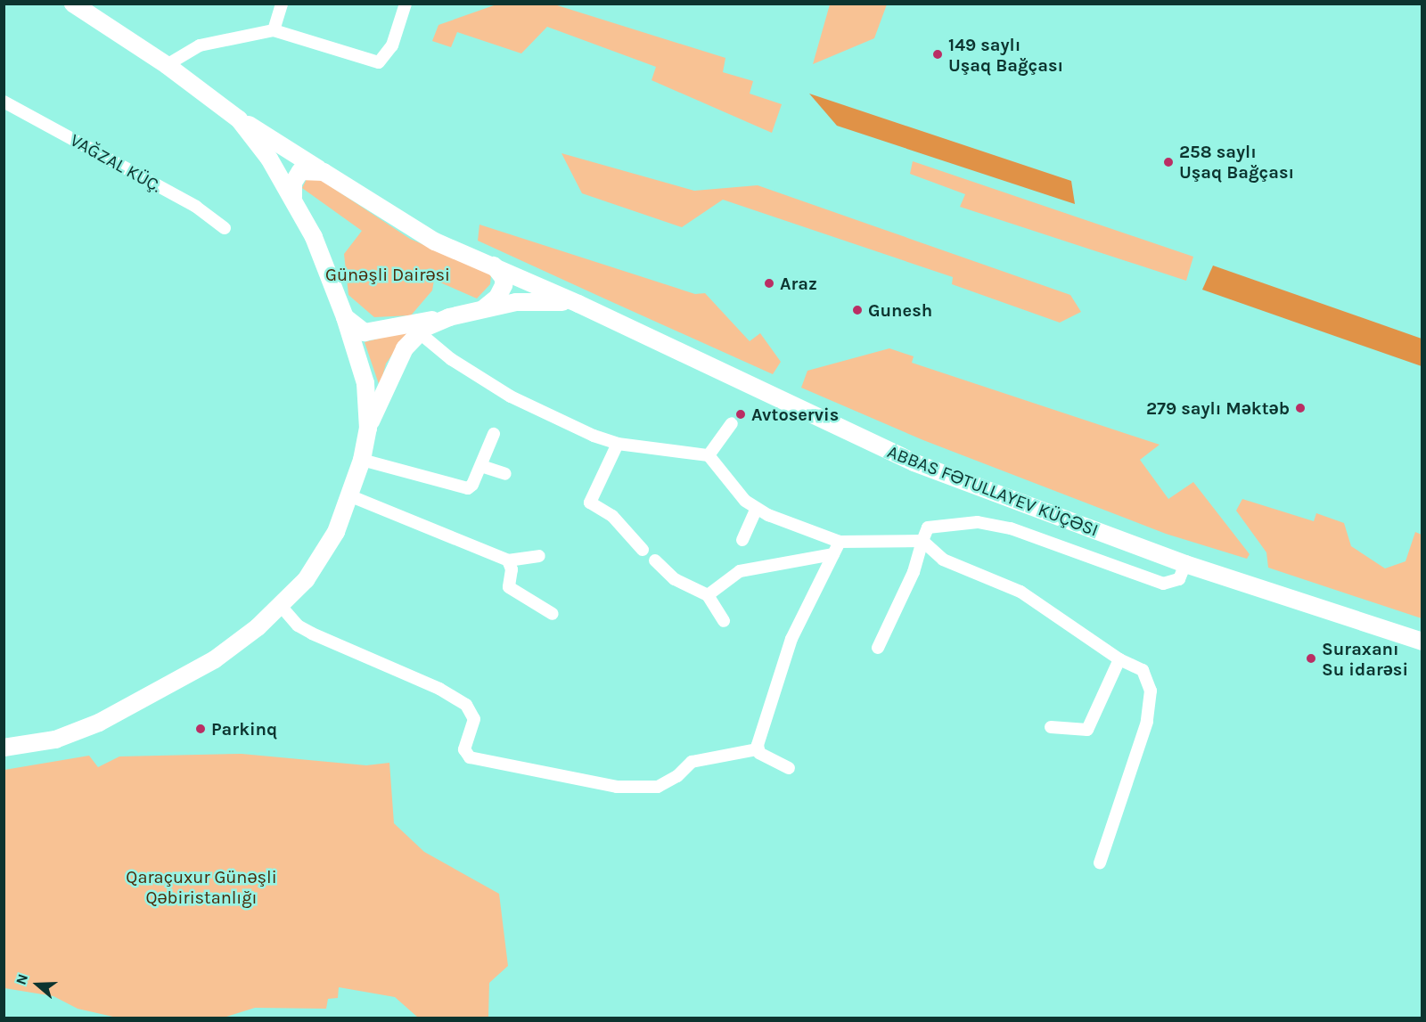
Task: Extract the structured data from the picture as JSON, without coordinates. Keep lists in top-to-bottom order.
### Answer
{
  "streets": {
    "main road": ["ABBAS FƏTULLAYEV KÜÇƏSI"],
    "street": ["VAĞZAL KÜÇ."]
  },
  "parks": ["Günəşli Dairəsi", "Qaraçuxur Günəşli Qəbiristanlığı"],
  "places": [
    "149 saylı Uşaq Bağçası",
    "258 saylı Uşaq Bağçası",
    "Araz",
    "Gunesh",
    "279 saylı Məktəb",
    "Avtoservis",
    "Suraxanı Su idarəsi",
    "Parkinq"
  ],
  "north": "left"
}
